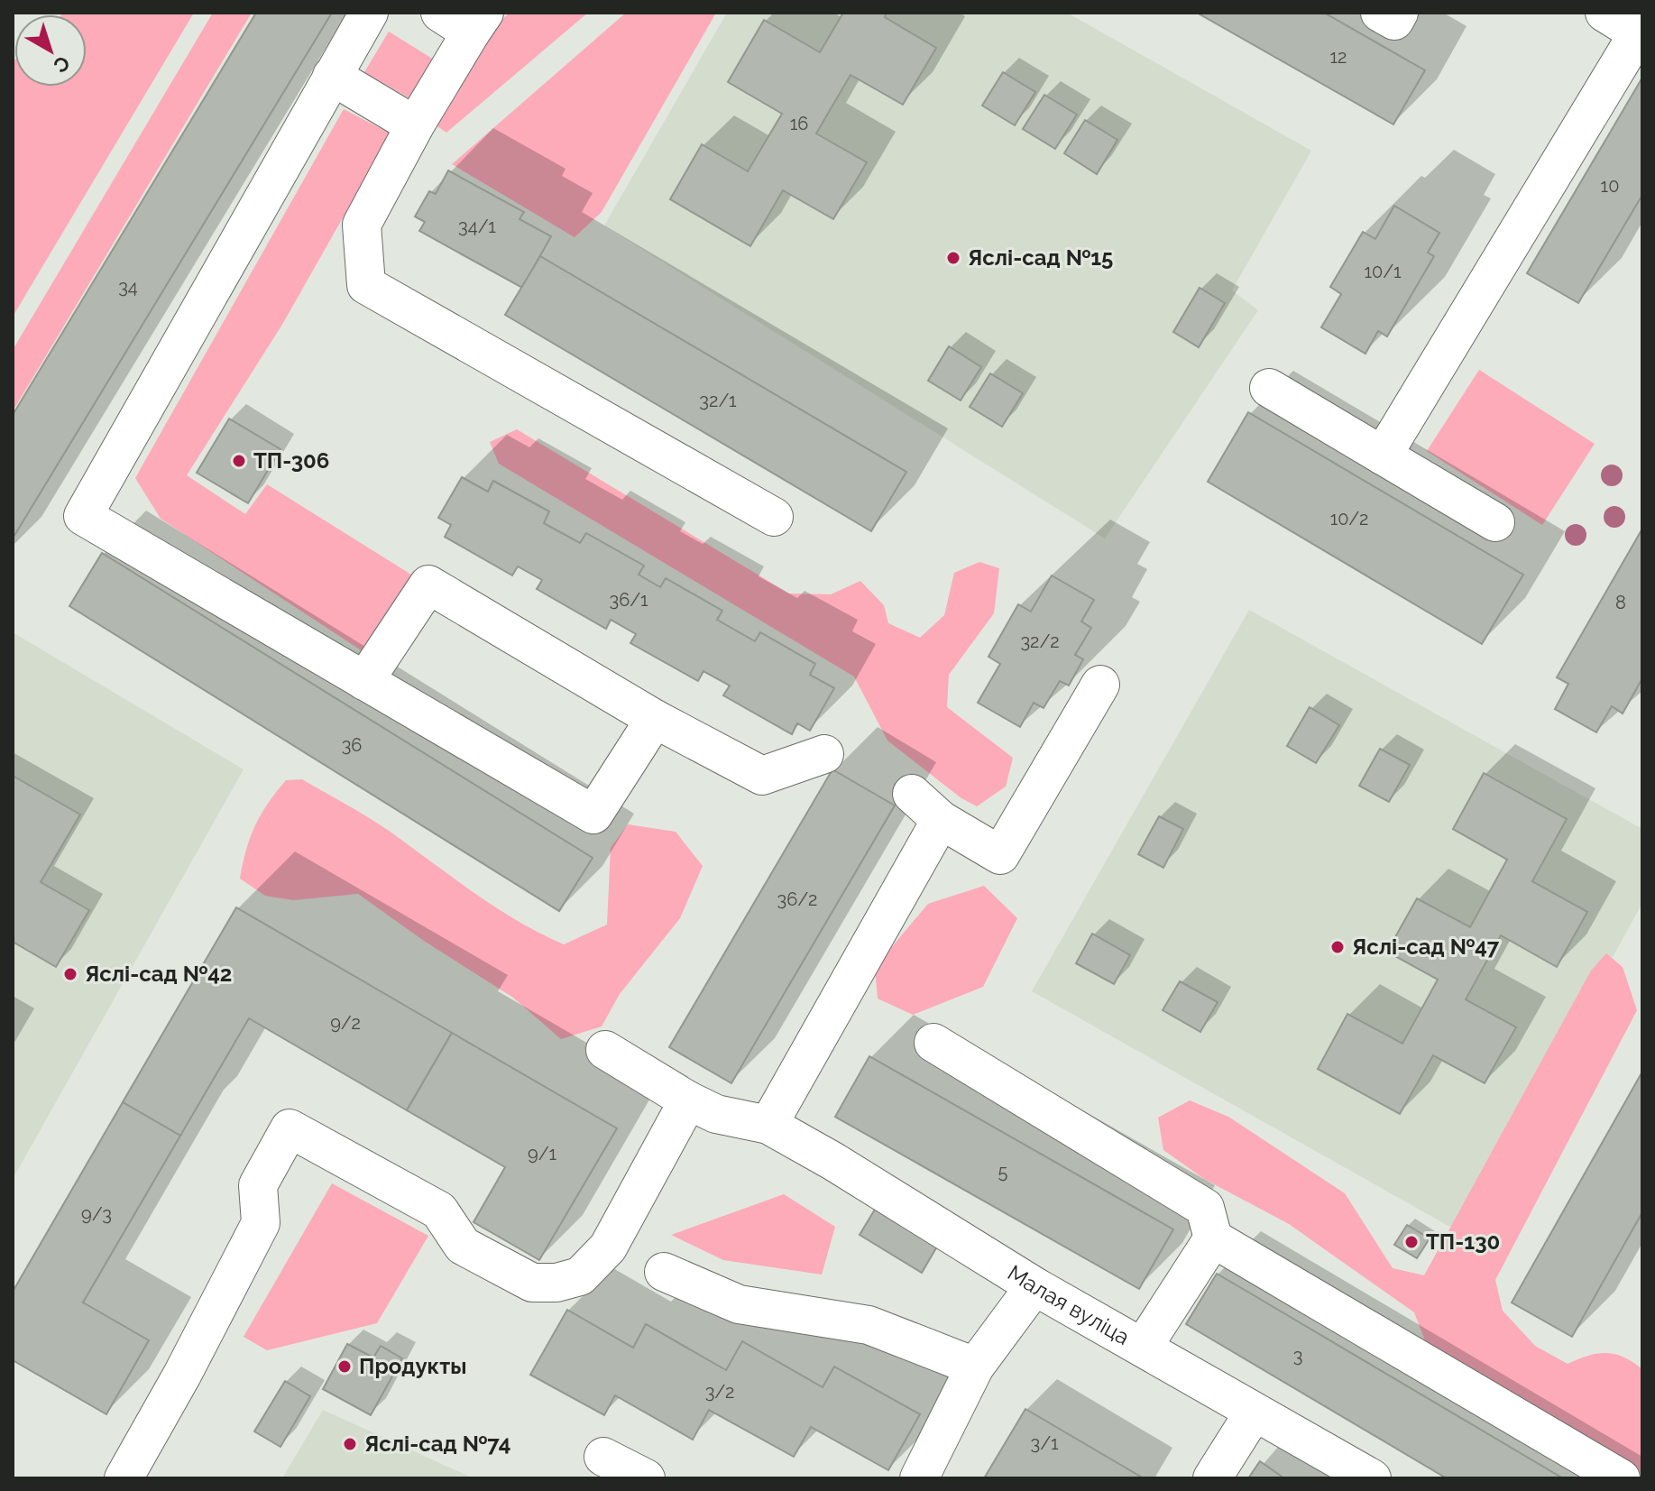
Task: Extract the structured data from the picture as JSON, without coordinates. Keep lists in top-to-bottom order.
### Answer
{
  "streets": {
    "street": ["Малая вуліца"]
  },
  "places": [
    "Яслі-сад №15",
    "ТП-306",
    "Яслі-сад №47",
    "Яслі-сад №42",
    "ТП-130",
    "Продукты",
    "Яслі-сад №74"
  ],
  "house_numbers": [
    "12",
    "16",
    "10",
    "34/1",
    "10/1",
    "34",
    "32/1",
    "10/2",
    "36/1",
    "8",
    "32/2",
    "36",
    "36/2",
    "9/2",
    "9/1",
    "5",
    "9/3",
    "3",
    "3/2",
    "3/1"
  ],
  "north": "bottom right"
}
